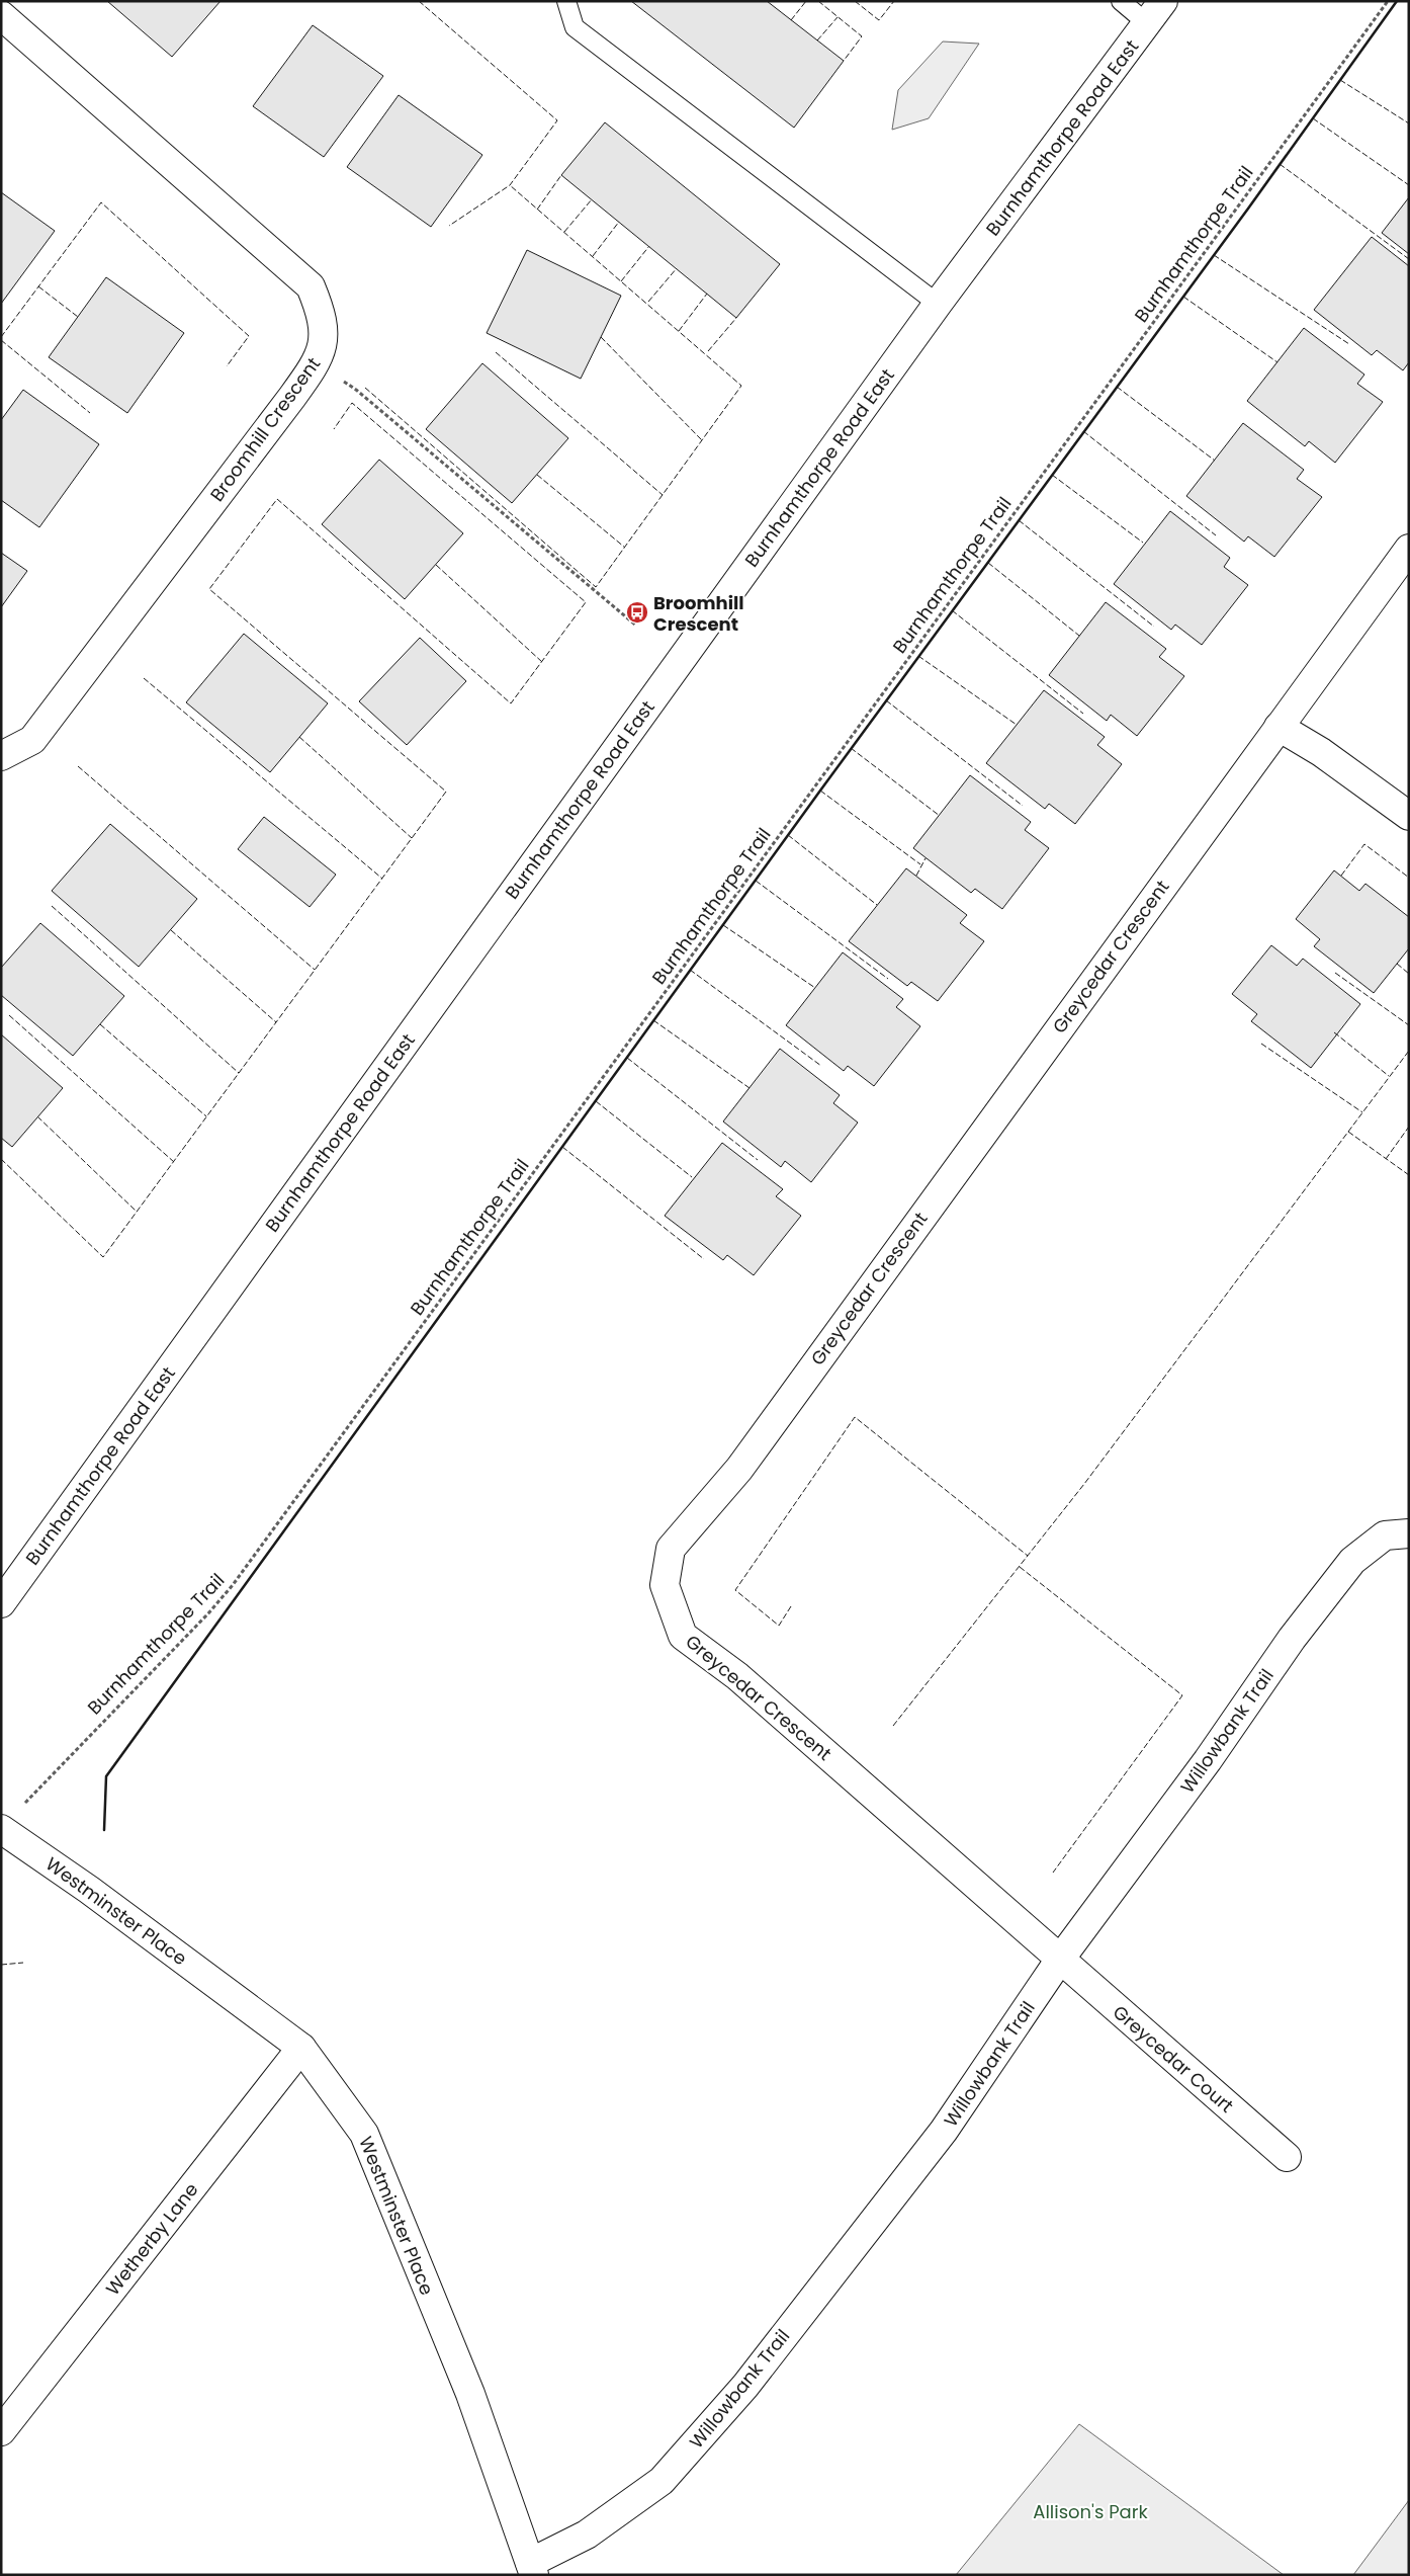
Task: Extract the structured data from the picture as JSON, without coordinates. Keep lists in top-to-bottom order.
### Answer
{
  "streets": {
    "street": [
      "Burnhamthorpe Road East",
      "Broomhill Crescent",
      "Greycedar Crescent",
      "Willowbank Trail",
      "Westminster Place",
      "Greycedar Court",
      "Wetherby Lane"
    ],
    "path": ["Burnhamthorpe Trail"]
  },
  "crossings": [
    ["Greycedar Crescent", "Willowbank Trail"],
    ["Greycedar Crescent", "Greycedar Court"],
    ["Willowbank Trail", "Westminster Place"],
    ["Willowbank Trail", "Greycedar Court"],
    ["Westminster Place", "Wetherby Lane"]
  ],
  "parks": ["Allison's Park"],
  "places": {
    "bus stop": ["Broomhill Crescent"]
  }
}
